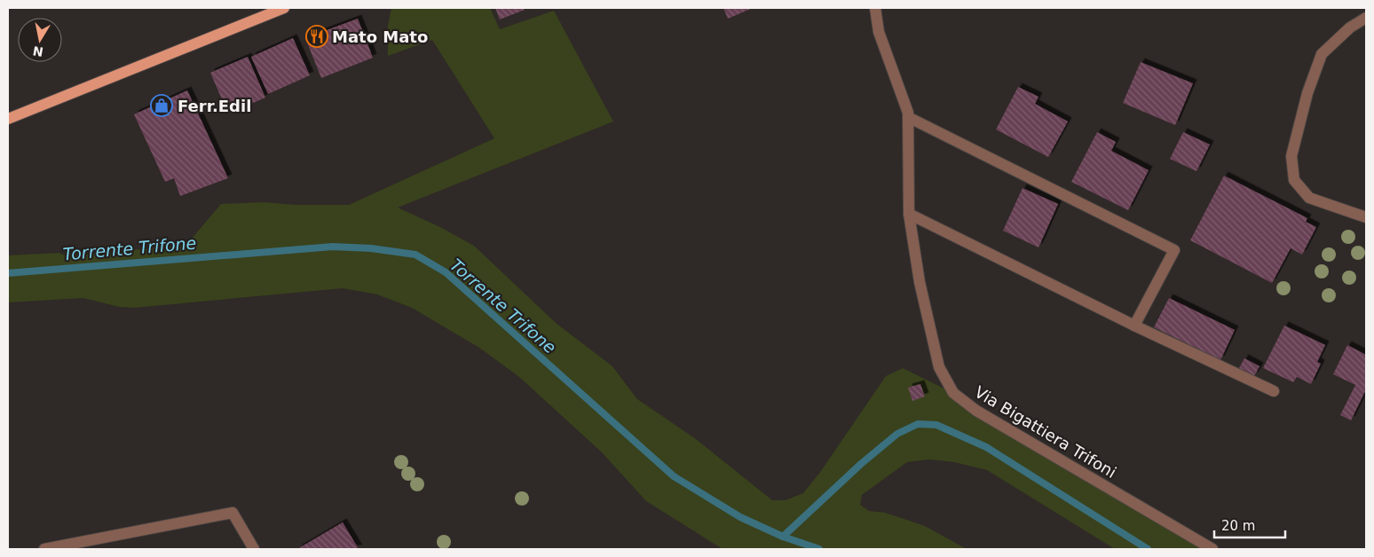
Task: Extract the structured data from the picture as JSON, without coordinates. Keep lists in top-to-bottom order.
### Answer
{
  "streets": {
    "street": ["Via Bigattiera Trifoni"]
  },
  "water": ["Torrente Trifone"],
  "places": {
    "restaurant": ["Mato Mato"],
    "shop": ["Ferr.Edil"]
  },
  "scale_bar": "20 m",
  "north": "bottom"
}
